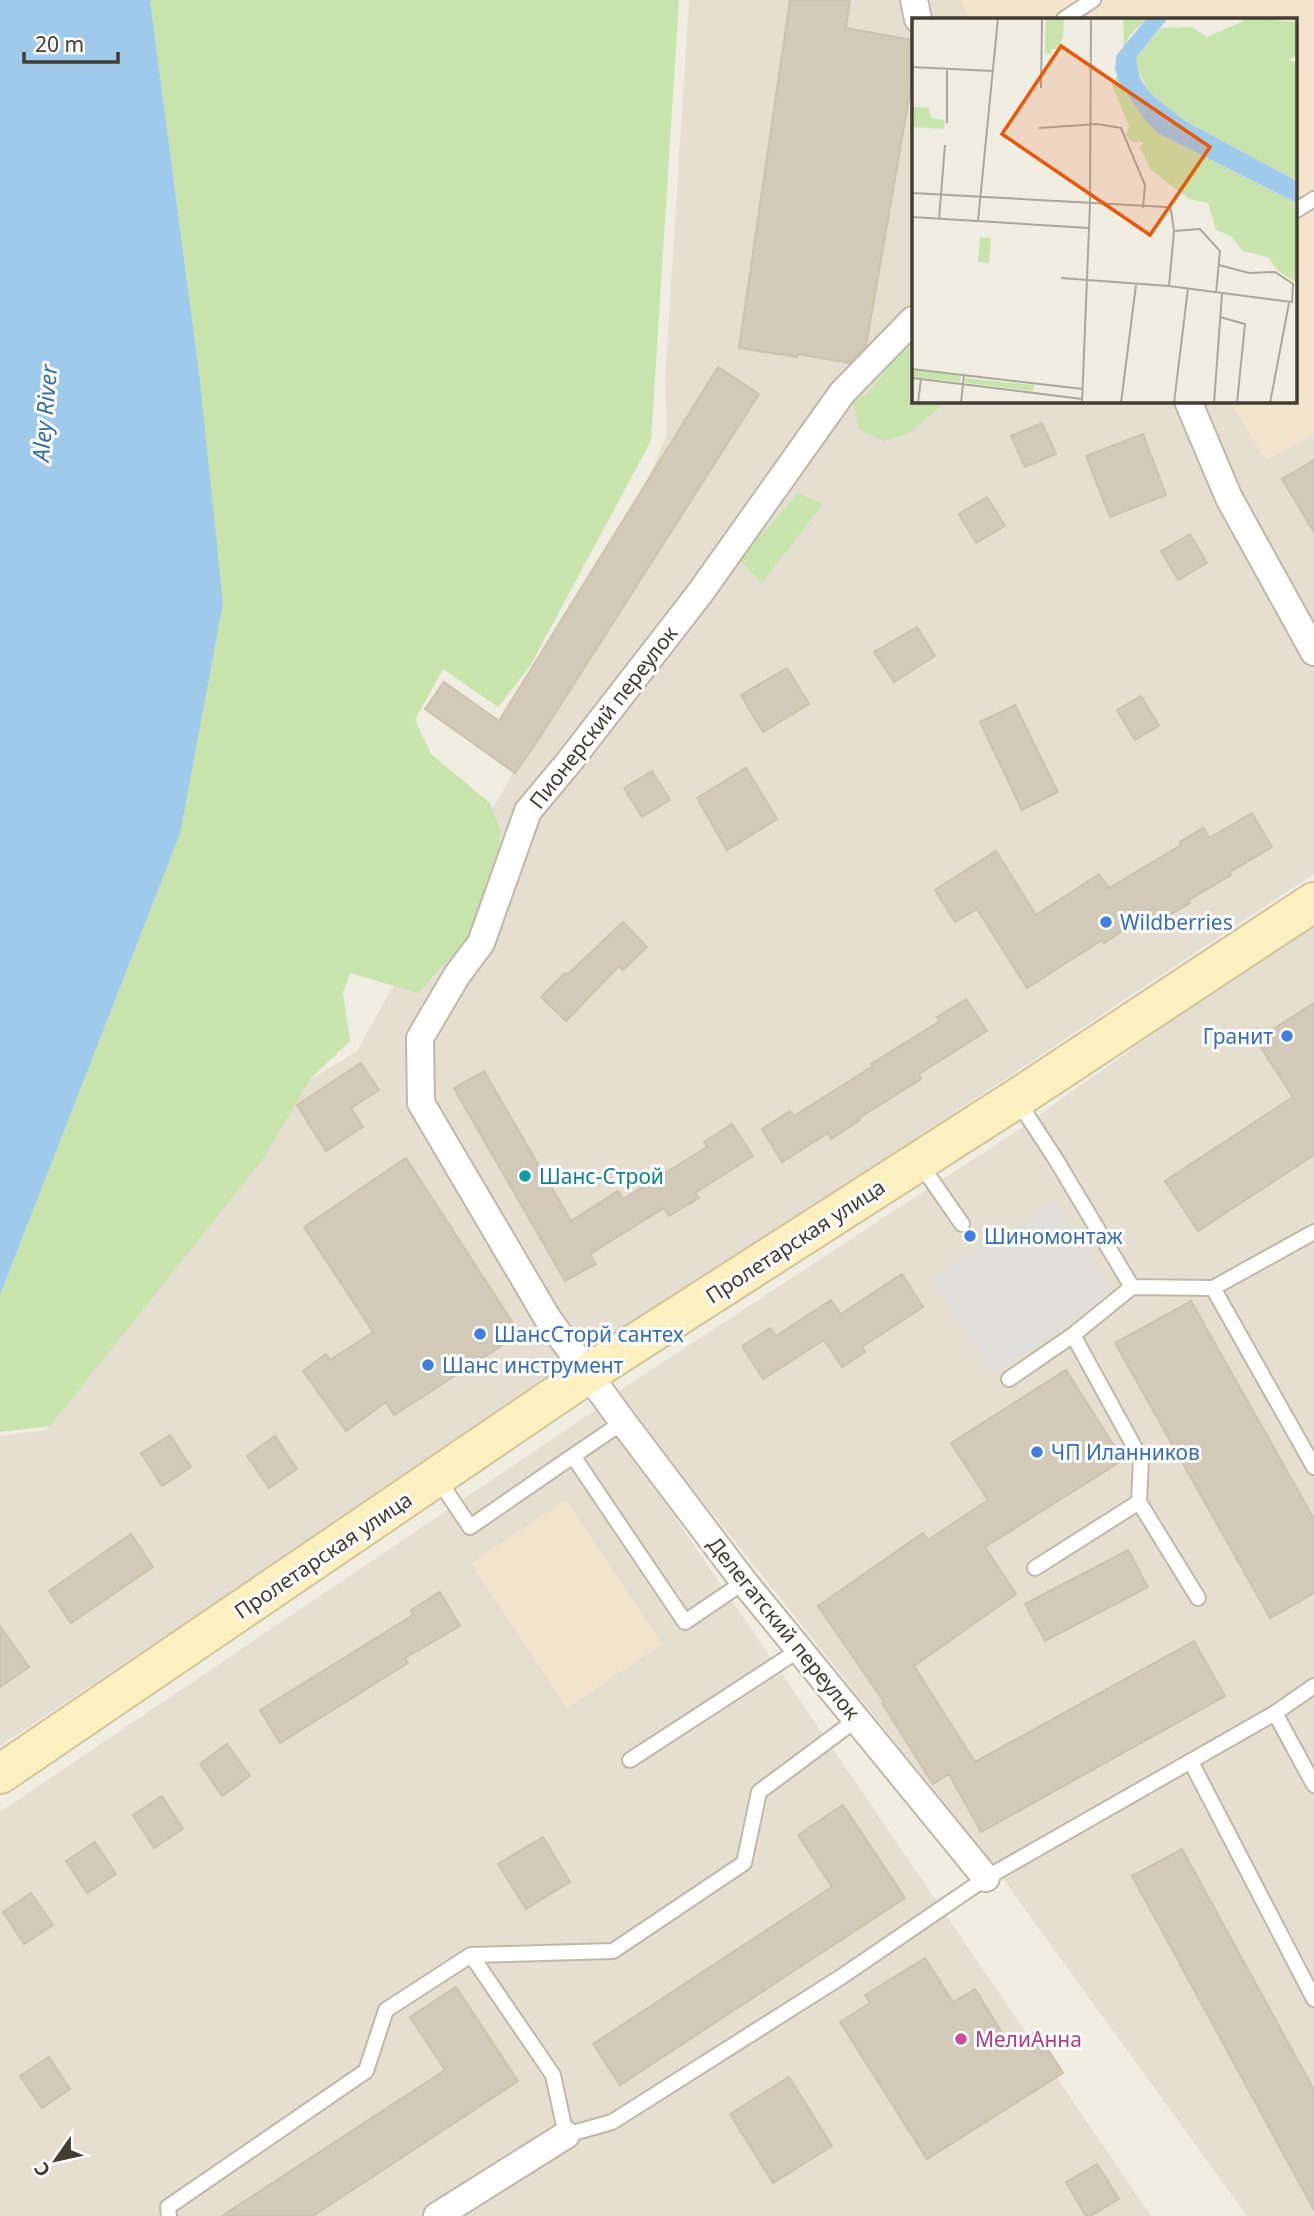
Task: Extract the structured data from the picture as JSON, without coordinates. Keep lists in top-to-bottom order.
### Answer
{
  "streets": {
    "main road": ["Пролетарская улица"],
    "street": ["Пионерский переулок", "Делегатский переулок"]
  },
  "crossings": [
    ["Пионерский переулок", "Пролетарская улица"],
    ["Пионерский переулок", "Делегатский переулок"],
    ["Пролетарская улица", "Делегатский переулок"]
  ],
  "water": ["Aley River"],
  "places": [
    "Wildberries",
    "Гранит",
    "Шанс-Строй",
    "Шиномонтаж",
    "ШансСторй сантех",
    "Шанс инструмент",
    "ЧП Иланников",
    "МелиАнна"
  ],
  "scale_bar": "20 m",
  "north": "bottom left"
}
